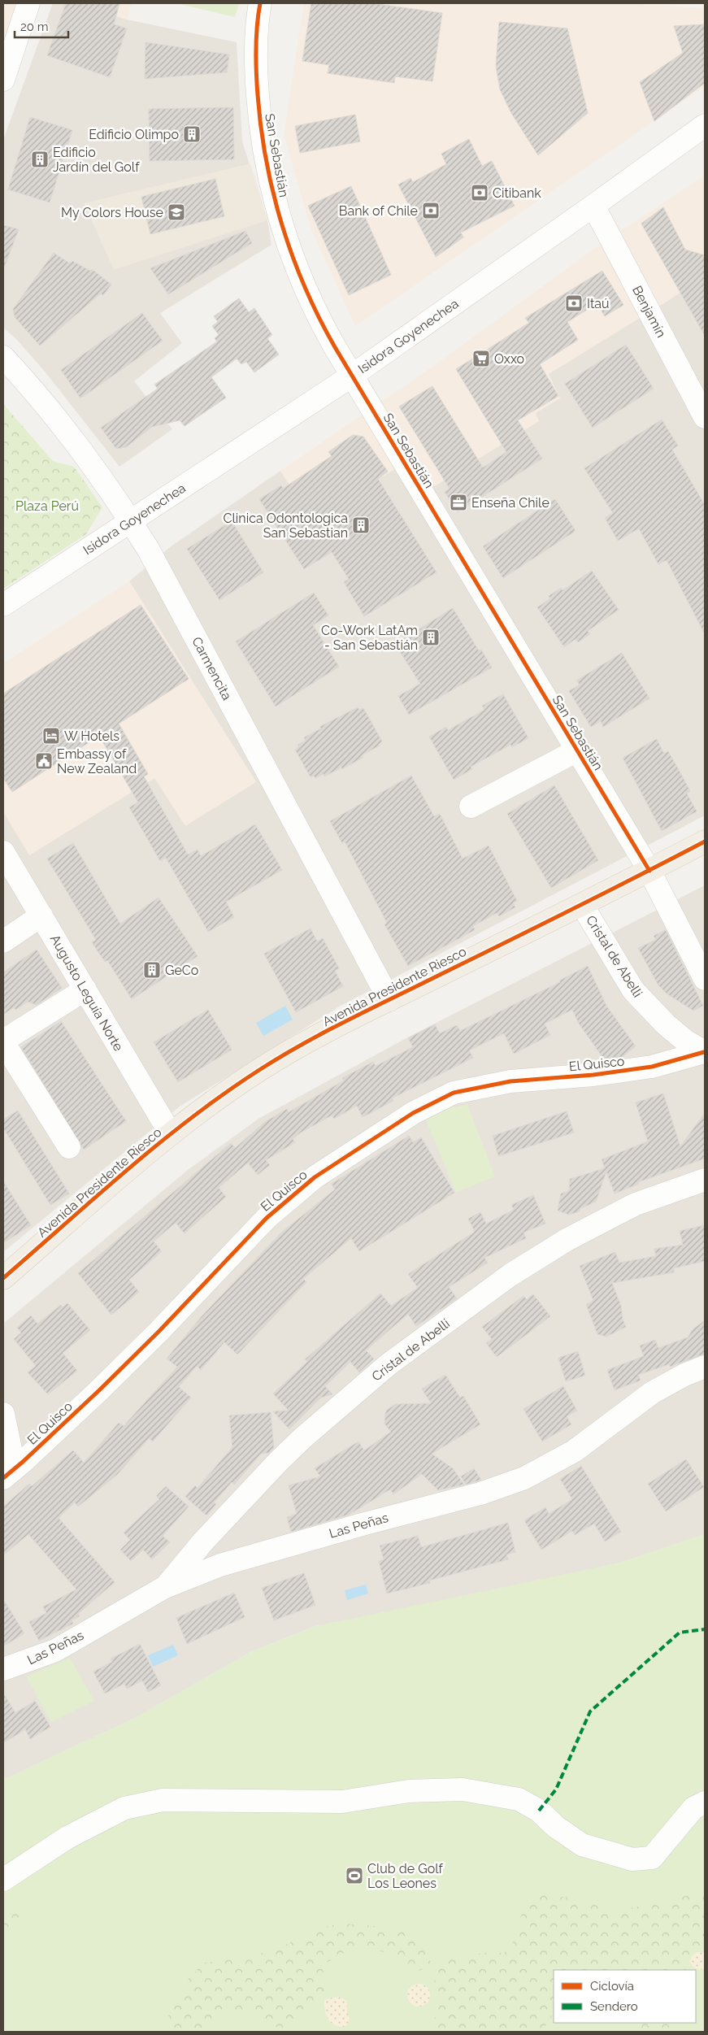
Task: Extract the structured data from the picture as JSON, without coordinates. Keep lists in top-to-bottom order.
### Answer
{
  "streets": {
    "main road": ["Avenida Presidente Riesco"],
    "street": [
      "San Sebastián",
      "Benjamín",
      "Isidora Goyenechea",
      "Carmencita",
      "Cristal de Abelli",
      "Augusto Leguía Norte",
      "El Quisco",
      "Las Peñas"
    ]
  },
  "crossings": [
    ["San Sebastián", "Isidora Goyenechea"],
    ["San Sebastián", "Avenida Presidente Riesco"],
    ["Benjamín", "Isidora Goyenechea"],
    ["Isidora Goyenechea", "Carmencita"],
    ["Carmencita", "Avenida Presidente Riesco"],
    ["Cristal de Abelli", "Avenida Presidente Riesco"],
    ["Cristal de Abelli", "El Quisco"],
    ["Cristal de Abelli", "Las Peñas"],
    ["Avenida Presidente Riesco", "Augusto Leguía Norte"]
  ],
  "parks": ["Plaza Perú"],
  "places": {
    "building": [
      "Edificio Olimpo",
      "Edificio Jardín del Golf",
      "Clinica Odontologica San Sebastian",
      "Co-Work LatAm - San Sebastián",
      "GeCo"
    ],
    "bank": ["Citibank", "Bank of Chile", "Itaú"],
    "school or university": ["My Colors House"],
    "supermarket": ["Oxxo"],
    "office": ["Enseña Chile"],
    "hotel": ["W Hotels"],
    "public building": ["Embassy of New Zealand"],
    "sports": ["Club de Golf Los Leones"]
  },
  "legend": ["Ciclovía", "Sendero"],
  "scale_bar": "20 m"
}
